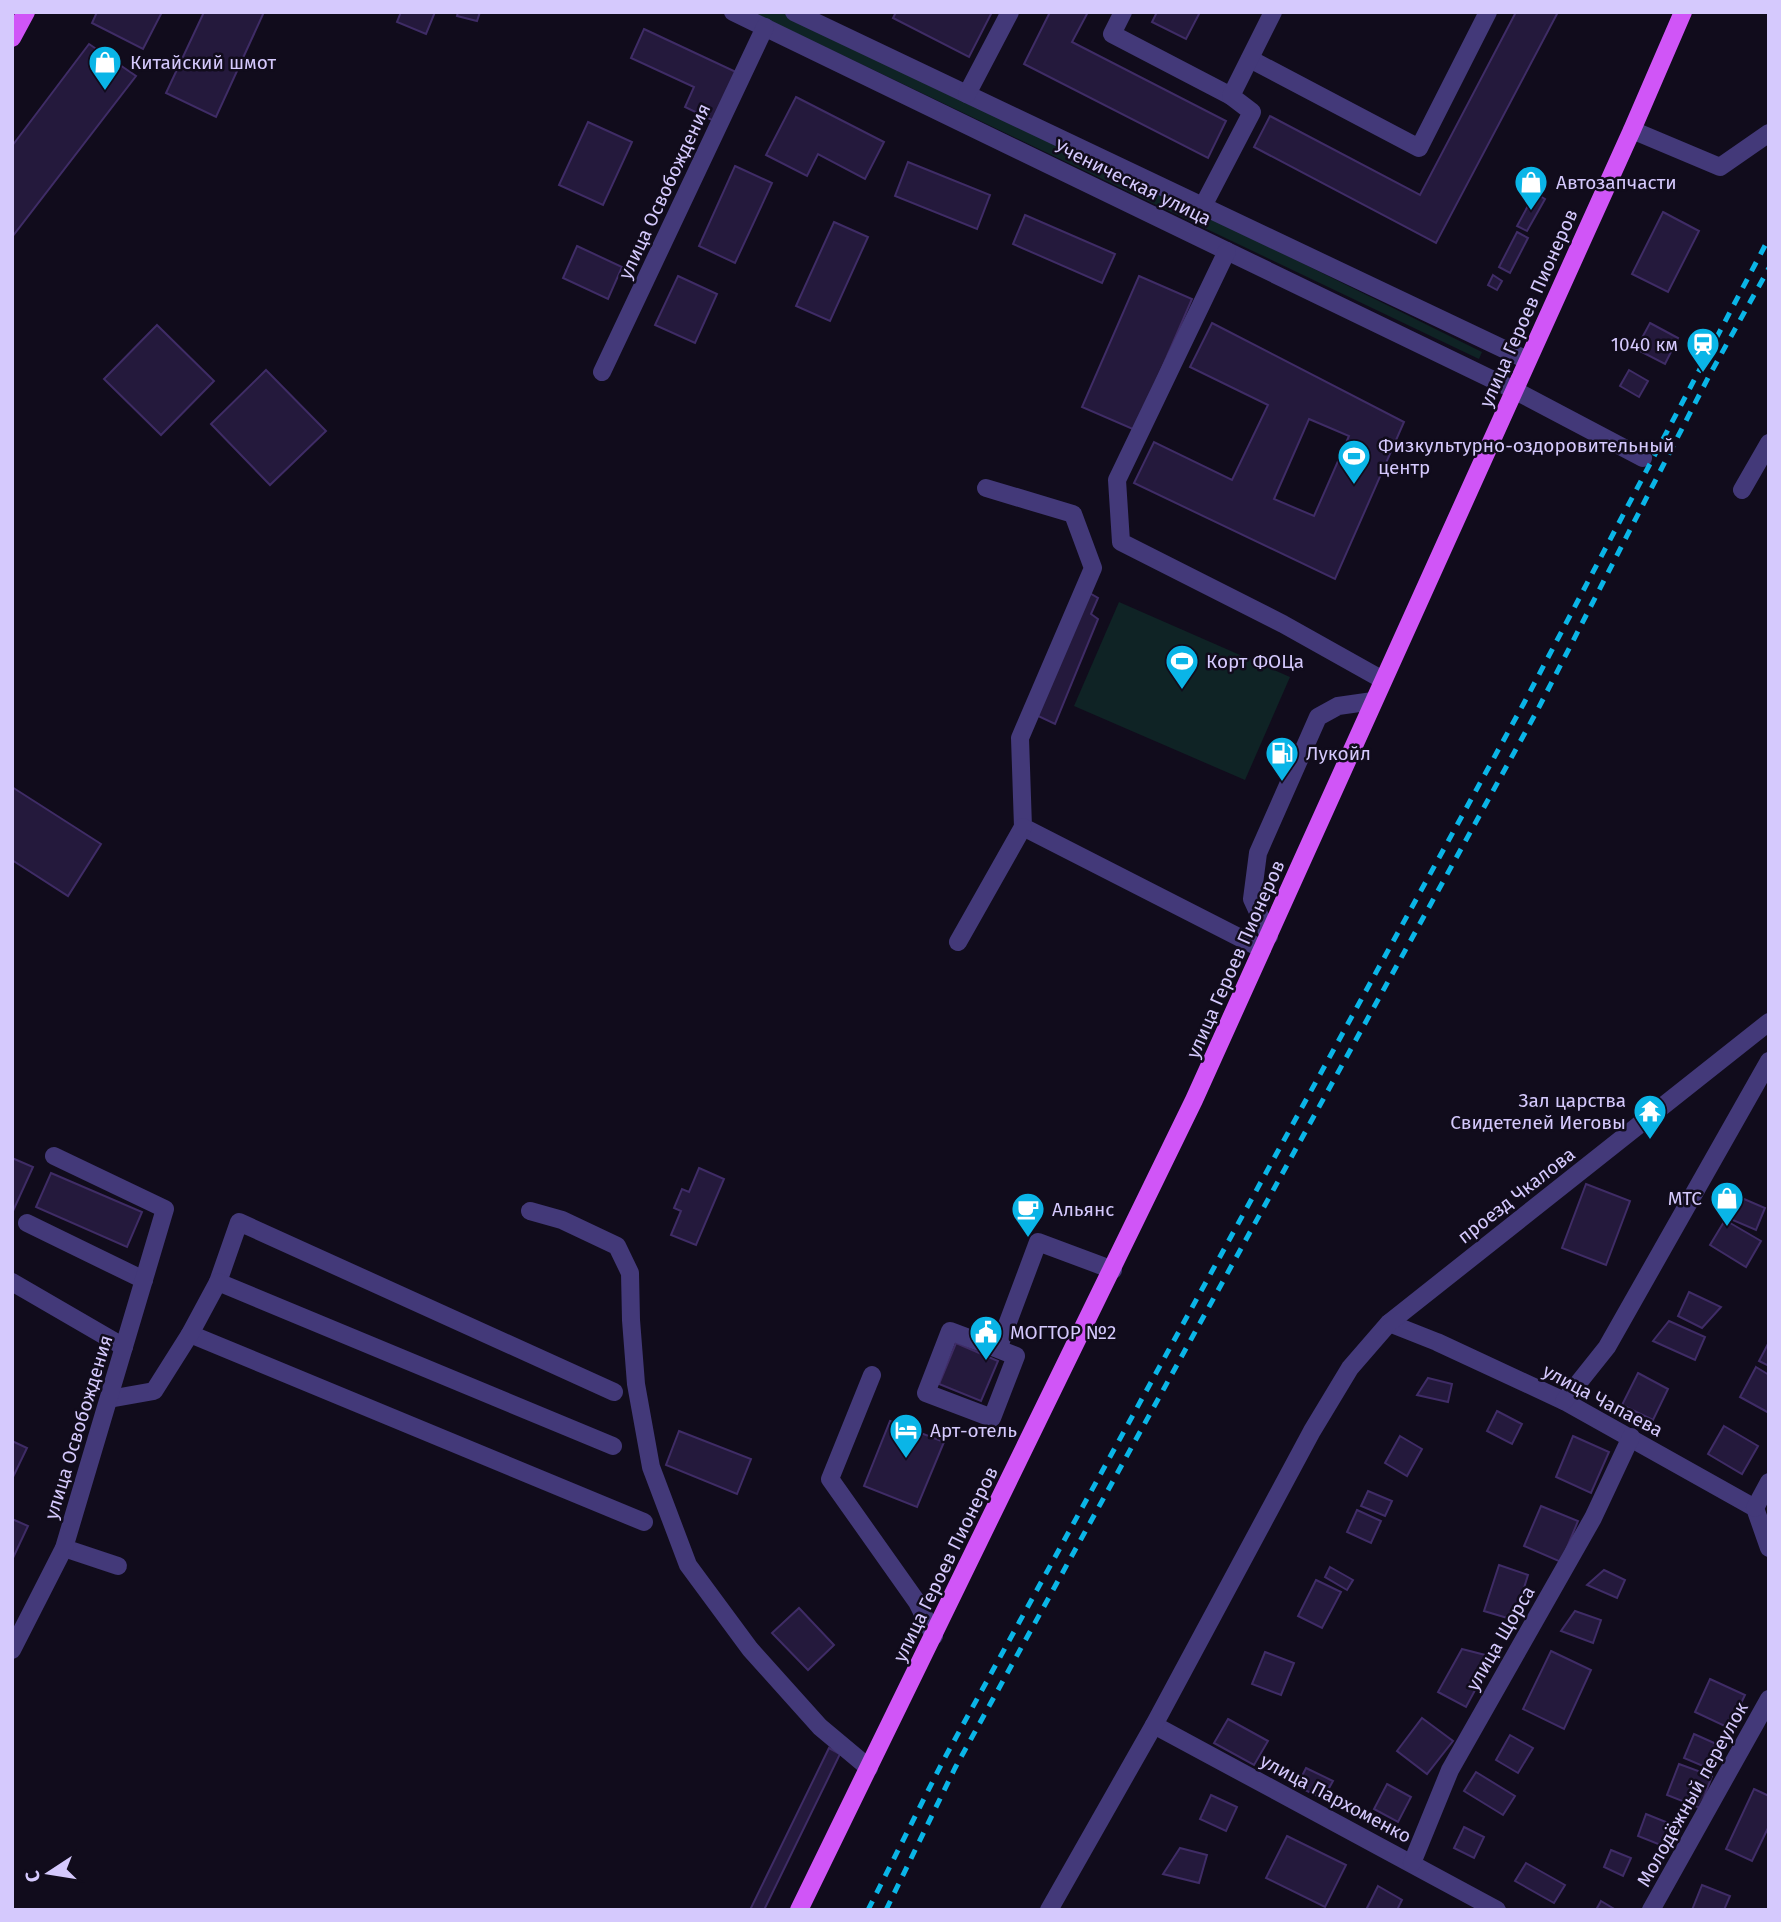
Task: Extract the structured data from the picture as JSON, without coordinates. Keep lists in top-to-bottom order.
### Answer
{
  "streets": {
    "main road": ["улица Героев Пионеров"],
    "street": [
      "Ученическая улица",
      "улица Освобождения",
      "проезд Чкалова",
      "улица Чапаева",
      "улица Щорса",
      "Молодёжный переулок",
      "улица Пархоменко"
    ]
  },
  "crossings": [
    ["Ученическая улица", "улица Освобождения"],
    ["Ученическая улица", "улица Героев Пионеров"],
    ["проезд Чкалова", "улица Чапаева"],
    ["улица Чапаева", "улица Щорса"],
    ["улица Щорса", "улица Пархоменко"]
  ],
  "places": {
    "shop": ["Китайский шмот", "Автозапчасти", "МТС"],
    "station": ["1040 км"],
    "sports": ["Физкультурно-оздоровительный центр", "Корт ФОЦа"],
    "fuel station": ["Лукойл"],
    "temple": ["Зал царства Свидетелей Иеговы"],
    "cafe": ["Альянс"],
    "public building": ["МОГТОР №2"],
    "hotel": ["Арт-отель"]
  },
  "north": "left"
}
